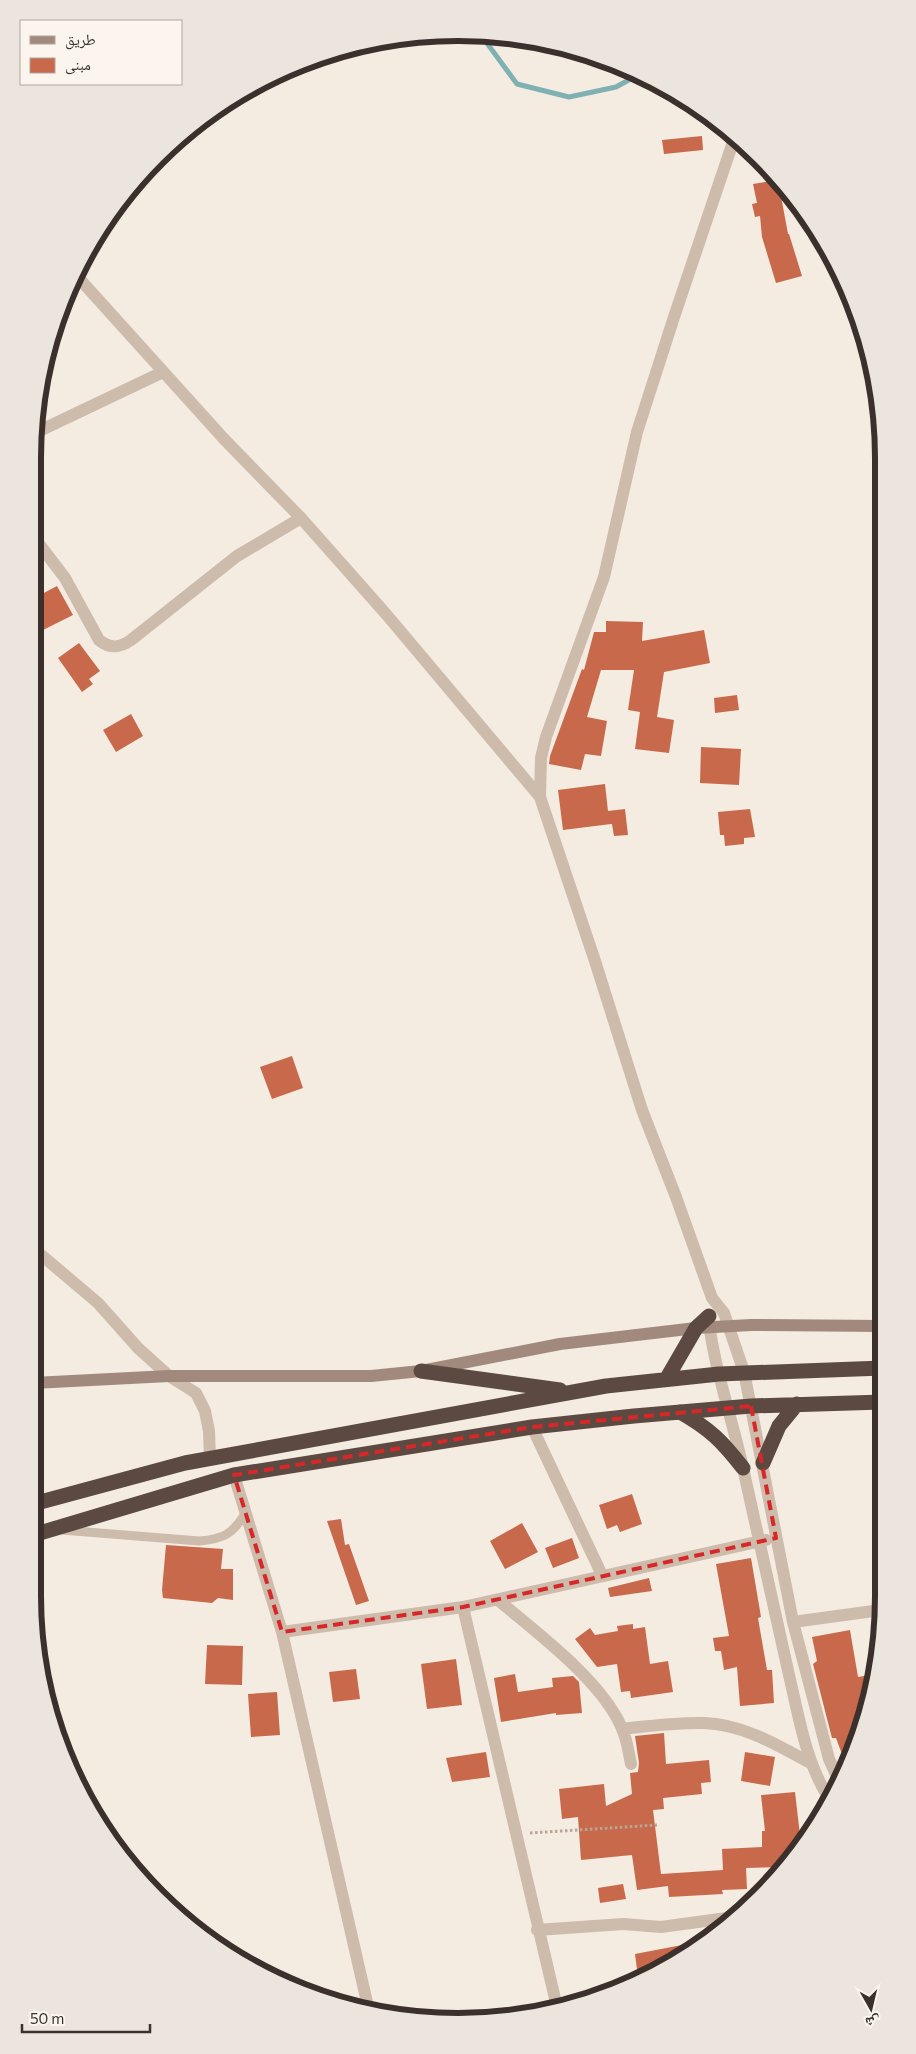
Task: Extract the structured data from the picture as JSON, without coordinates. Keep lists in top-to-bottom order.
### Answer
{
  "legend": ["طريق", "مبنى"],
  "scale_bar": "50 m",
  "north": "bottom"
}
